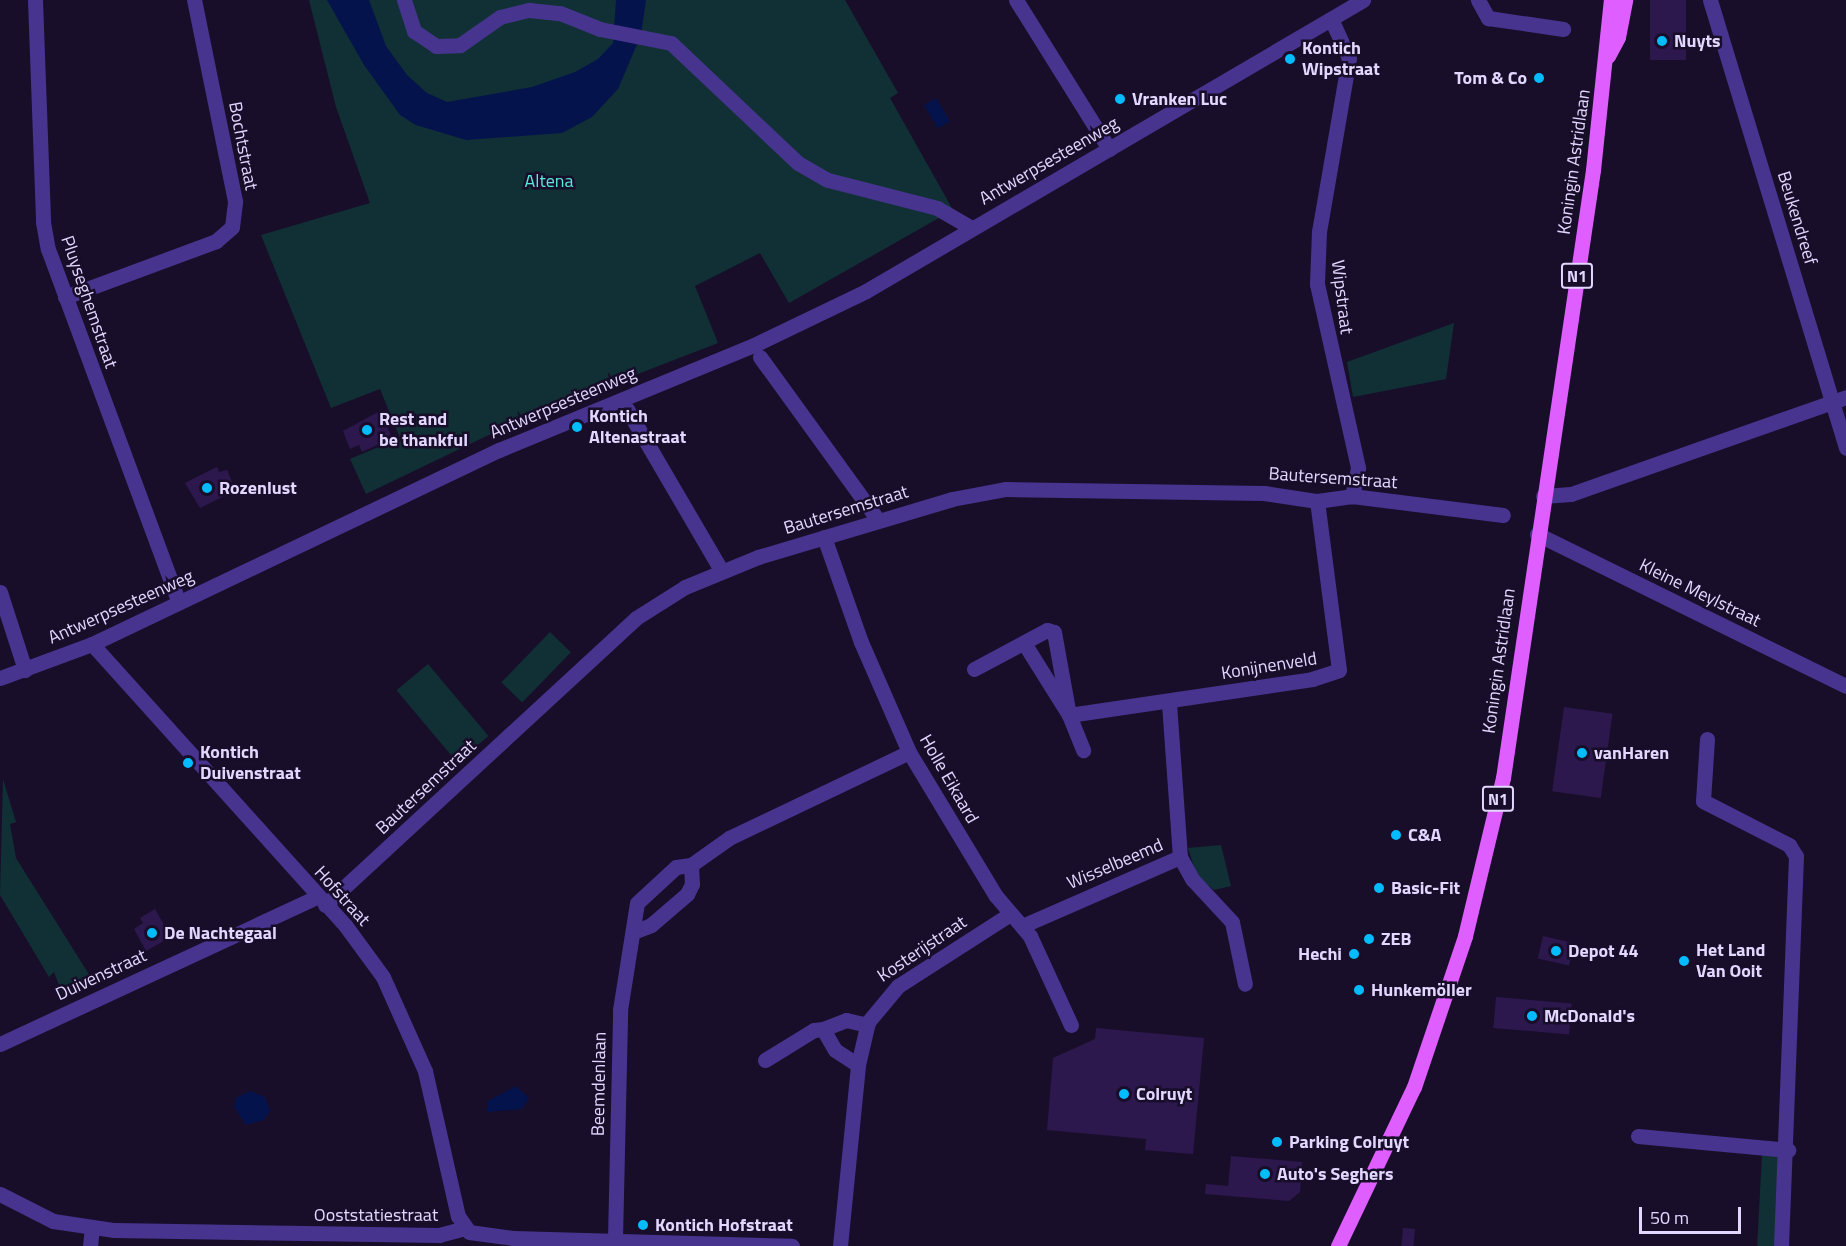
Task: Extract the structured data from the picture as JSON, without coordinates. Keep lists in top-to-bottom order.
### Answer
{
  "streets": {
    "main road": ["Koningin Astridlaan", "N1"],
    "street": [
      "Bochtstraat",
      "Antwerpsesteenweg",
      "Beukendreef",
      "Wipstraat",
      "Pluyseghemstraat",
      "Bautersemstraat",
      "Kleine Meylstraat",
      "Konijnenveld",
      "Holle Eikaard",
      "Wisselbeemd",
      "Hofstraat",
      "Kosterijstraat",
      "Duivenstraat",
      "Beemdenlaan",
      "Ooststatiestraat"
    ]
  },
  "crossings": [
    ["Bochtstraat", "Pluyseghemstraat"],
    ["Antwerpsesteenweg", "Wipstraat"],
    ["Antwerpsesteenweg", "Pluyseghemstraat"],
    ["Antwerpsesteenweg", "Hofstraat"],
    ["Koningin Astridlaan", "Kleine Meylstraat"],
    ["Wipstraat", "Bautersemstraat"],
    ["Bautersemstraat", "Konijnenveld"],
    ["Bautersemstraat", "Holle Eikaard"],
    ["Bautersemstraat", "Hofstraat"],
    ["Bautersemstraat", "Duivenstraat"],
    ["Konijnenveld", "Wisselbeemd"],
    ["Holle Eikaard", "Wisselbeemd"],
    ["Holle Eikaard", "Kosterijstraat"],
    ["Holle Eikaard", "Beemdenlaan"],
    ["Hofstraat", "Duivenstraat"],
    ["Hofstraat", "Ooststatiestraat"]
  ],
  "parks": ["Altena"],
  "places": [
    "Nuyts",
    "Kontich Wipstraat",
    "Tom & Co",
    "Vranken Luc",
    "Kontich Altenastraat",
    "Rest and be thankful",
    "Rozenlust",
    "vanHaren",
    "Kontich Duivenstraat",
    "C&A",
    "Basic-Fit",
    "De Nachtegaal",
    "ZEB",
    "Depot 44",
    "Hechi",
    "Het Land Van Ooit",
    "Hunkemöller",
    "McDonald's",
    "Colruyt",
    "Parking Colruyt",
    "Auto's Seghers",
    "Kontich Hofstraat"
  ],
  "scale_bar": "50 m"
}
